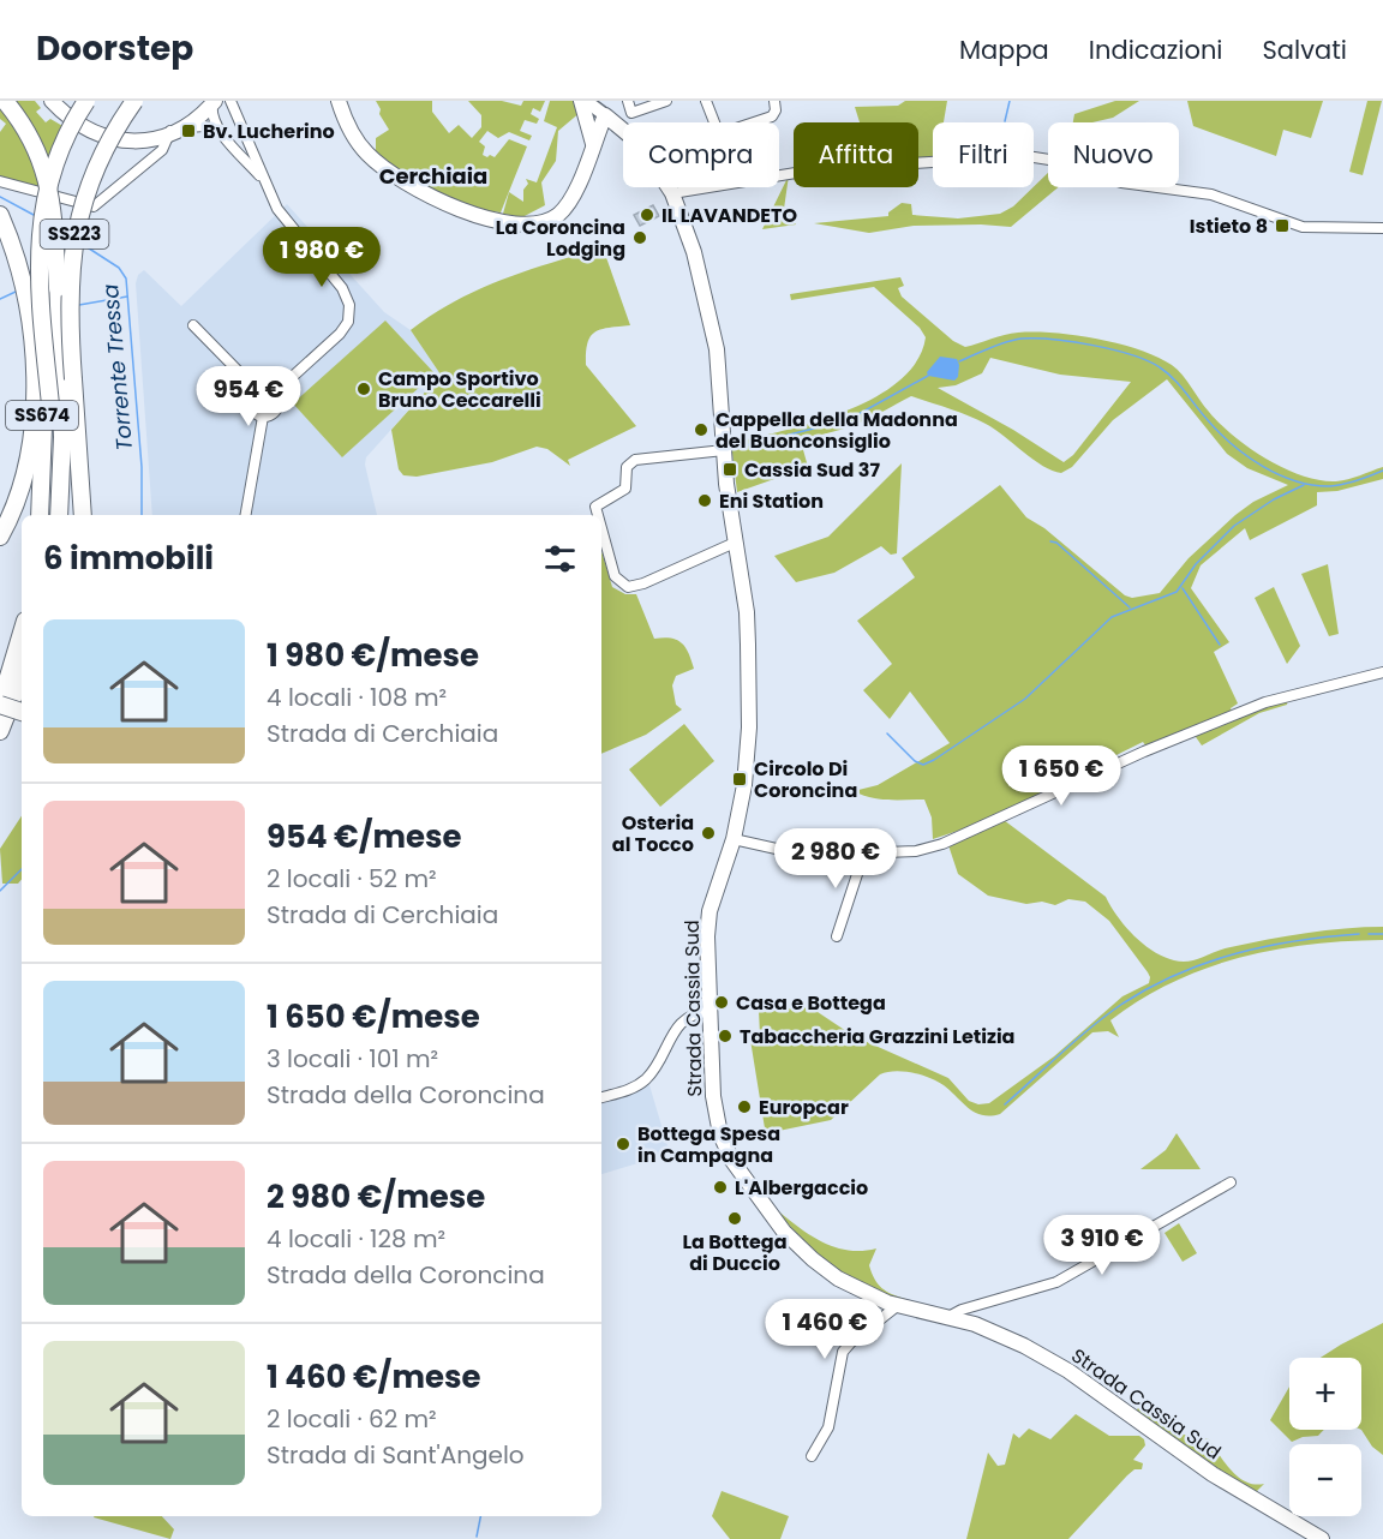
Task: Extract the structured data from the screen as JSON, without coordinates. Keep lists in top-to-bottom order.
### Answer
{
  "streets": {
    "highway": ["SS223", "SS674"],
    "main road": ["Strada Cassia Sud"]
  },
  "crossings": [
    ["SS223", "SS674"]
  ],
  "districts": ["Cerchiaia"],
  "water": ["Torrente Tressa"],
  "places": {
    "transit": [
      "Bv. Lucherino",
      "Istieto 8",
      "Cassia Sud 37",
      "Circolo Di Coroncina"
    ],
    "other": [
      "IL LAVANDETO",
      "La Coroncina Lodging",
      "Campo Sportivo Bruno Ceccarelli",
      "Cappella della Madonna del Buonconsiglio",
      "Eni Station",
      "Osteria al Tocco",
      "Casa e Bottega",
      "Tabaccheria Grazzini Letizia",
      "Europcar",
      "Bottega Spesa in Campagna",
      "L'Albergaccio",
      "La Bottega di Duccio"
    ]
  },
  "page": {
    "header": "Doorstep",
    "nav": ["Mappa", "Indicazioni", "Salvati"],
    "chip": [
      "Compra",
      "Affitta",
      "Filtri",
      "Nuovo"
    ],
    "price": [
      "1 980 €",
      "954 €",
      "1 650 €",
      "2 980 €",
      "3 910 €",
      "1 460 €"
    ],
    "heading": "6 immobili",
    "list": [
      {
        "name": "1 980 €/mese",
        "note": "4 locali · 108 m² · Strada di Cerchiaia"
      },
      {
        "name": "954 €/mese",
        "note": "2 locali · 52 m² · Strada di Cerchiaia"
      },
      {
        "name": "1 650 €/mese",
        "note": "3 locali · 101 m² · Strada della Coroncina"
      },
      {
        "name": "2 980 €/mese",
        "note": "4 locali · 128 m² · Strada della Coroncina"
      },
      {
        "name": "1 460 €/mese",
        "note": "2 locali · 62 m² · Strada di Sant'Angelo"
      }
    ],
    "map_buttons": ["+", "−"]
  }
}
